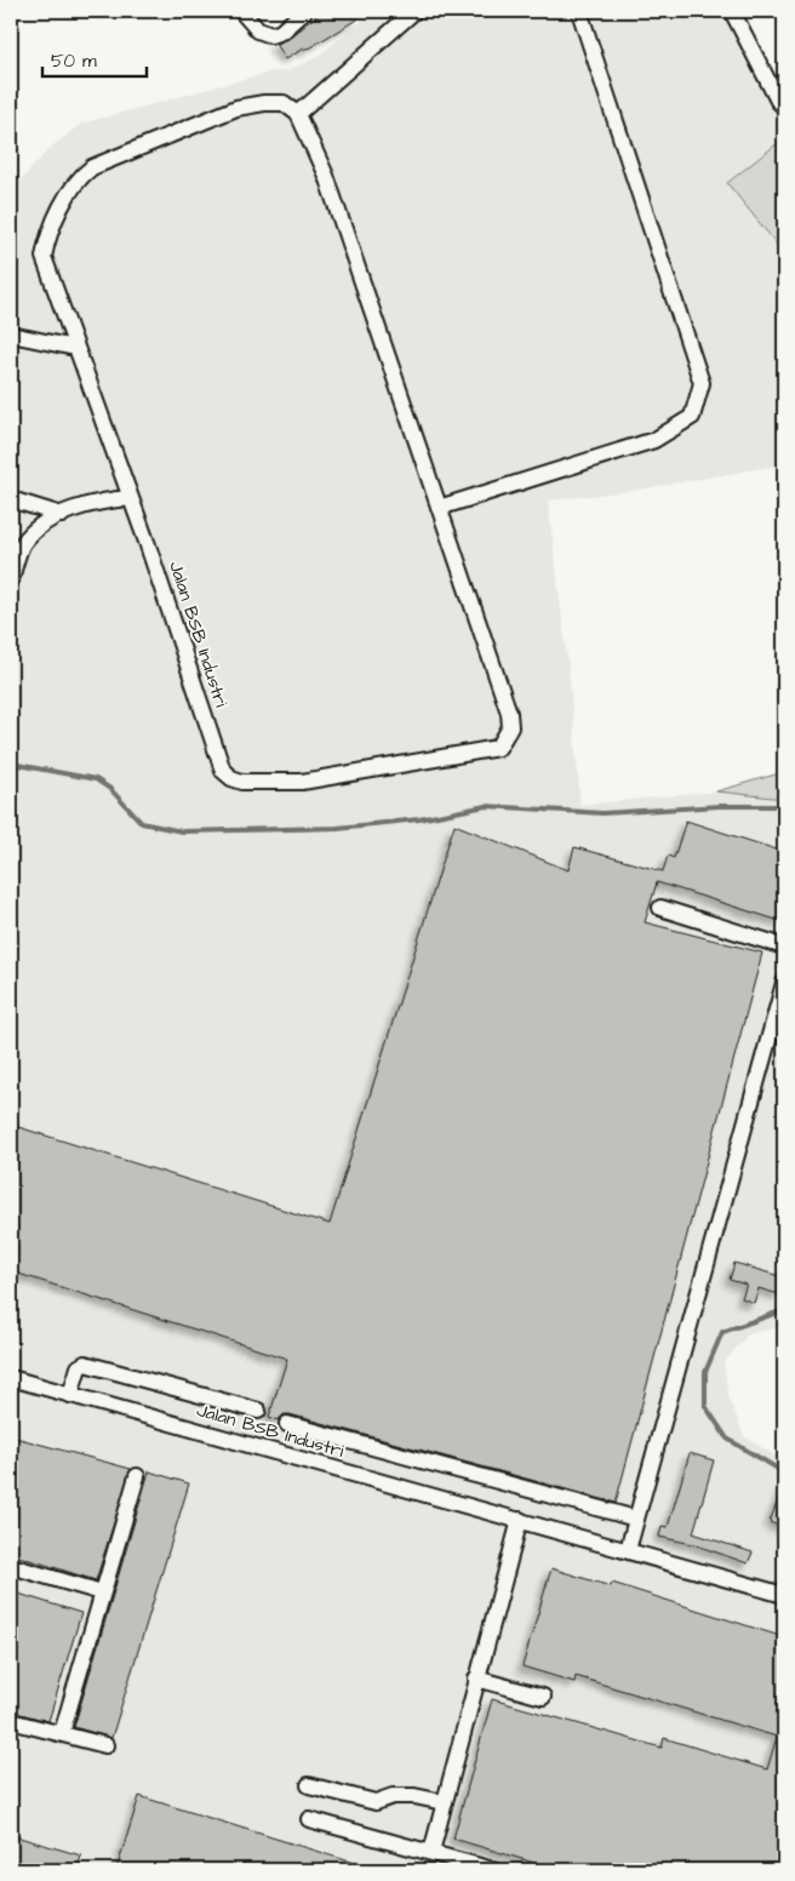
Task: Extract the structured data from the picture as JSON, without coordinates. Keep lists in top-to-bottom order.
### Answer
{
  "streets": {
    "street": ["Jalan BSB Industri"]
  },
  "scale_bar": "50 m"
}
